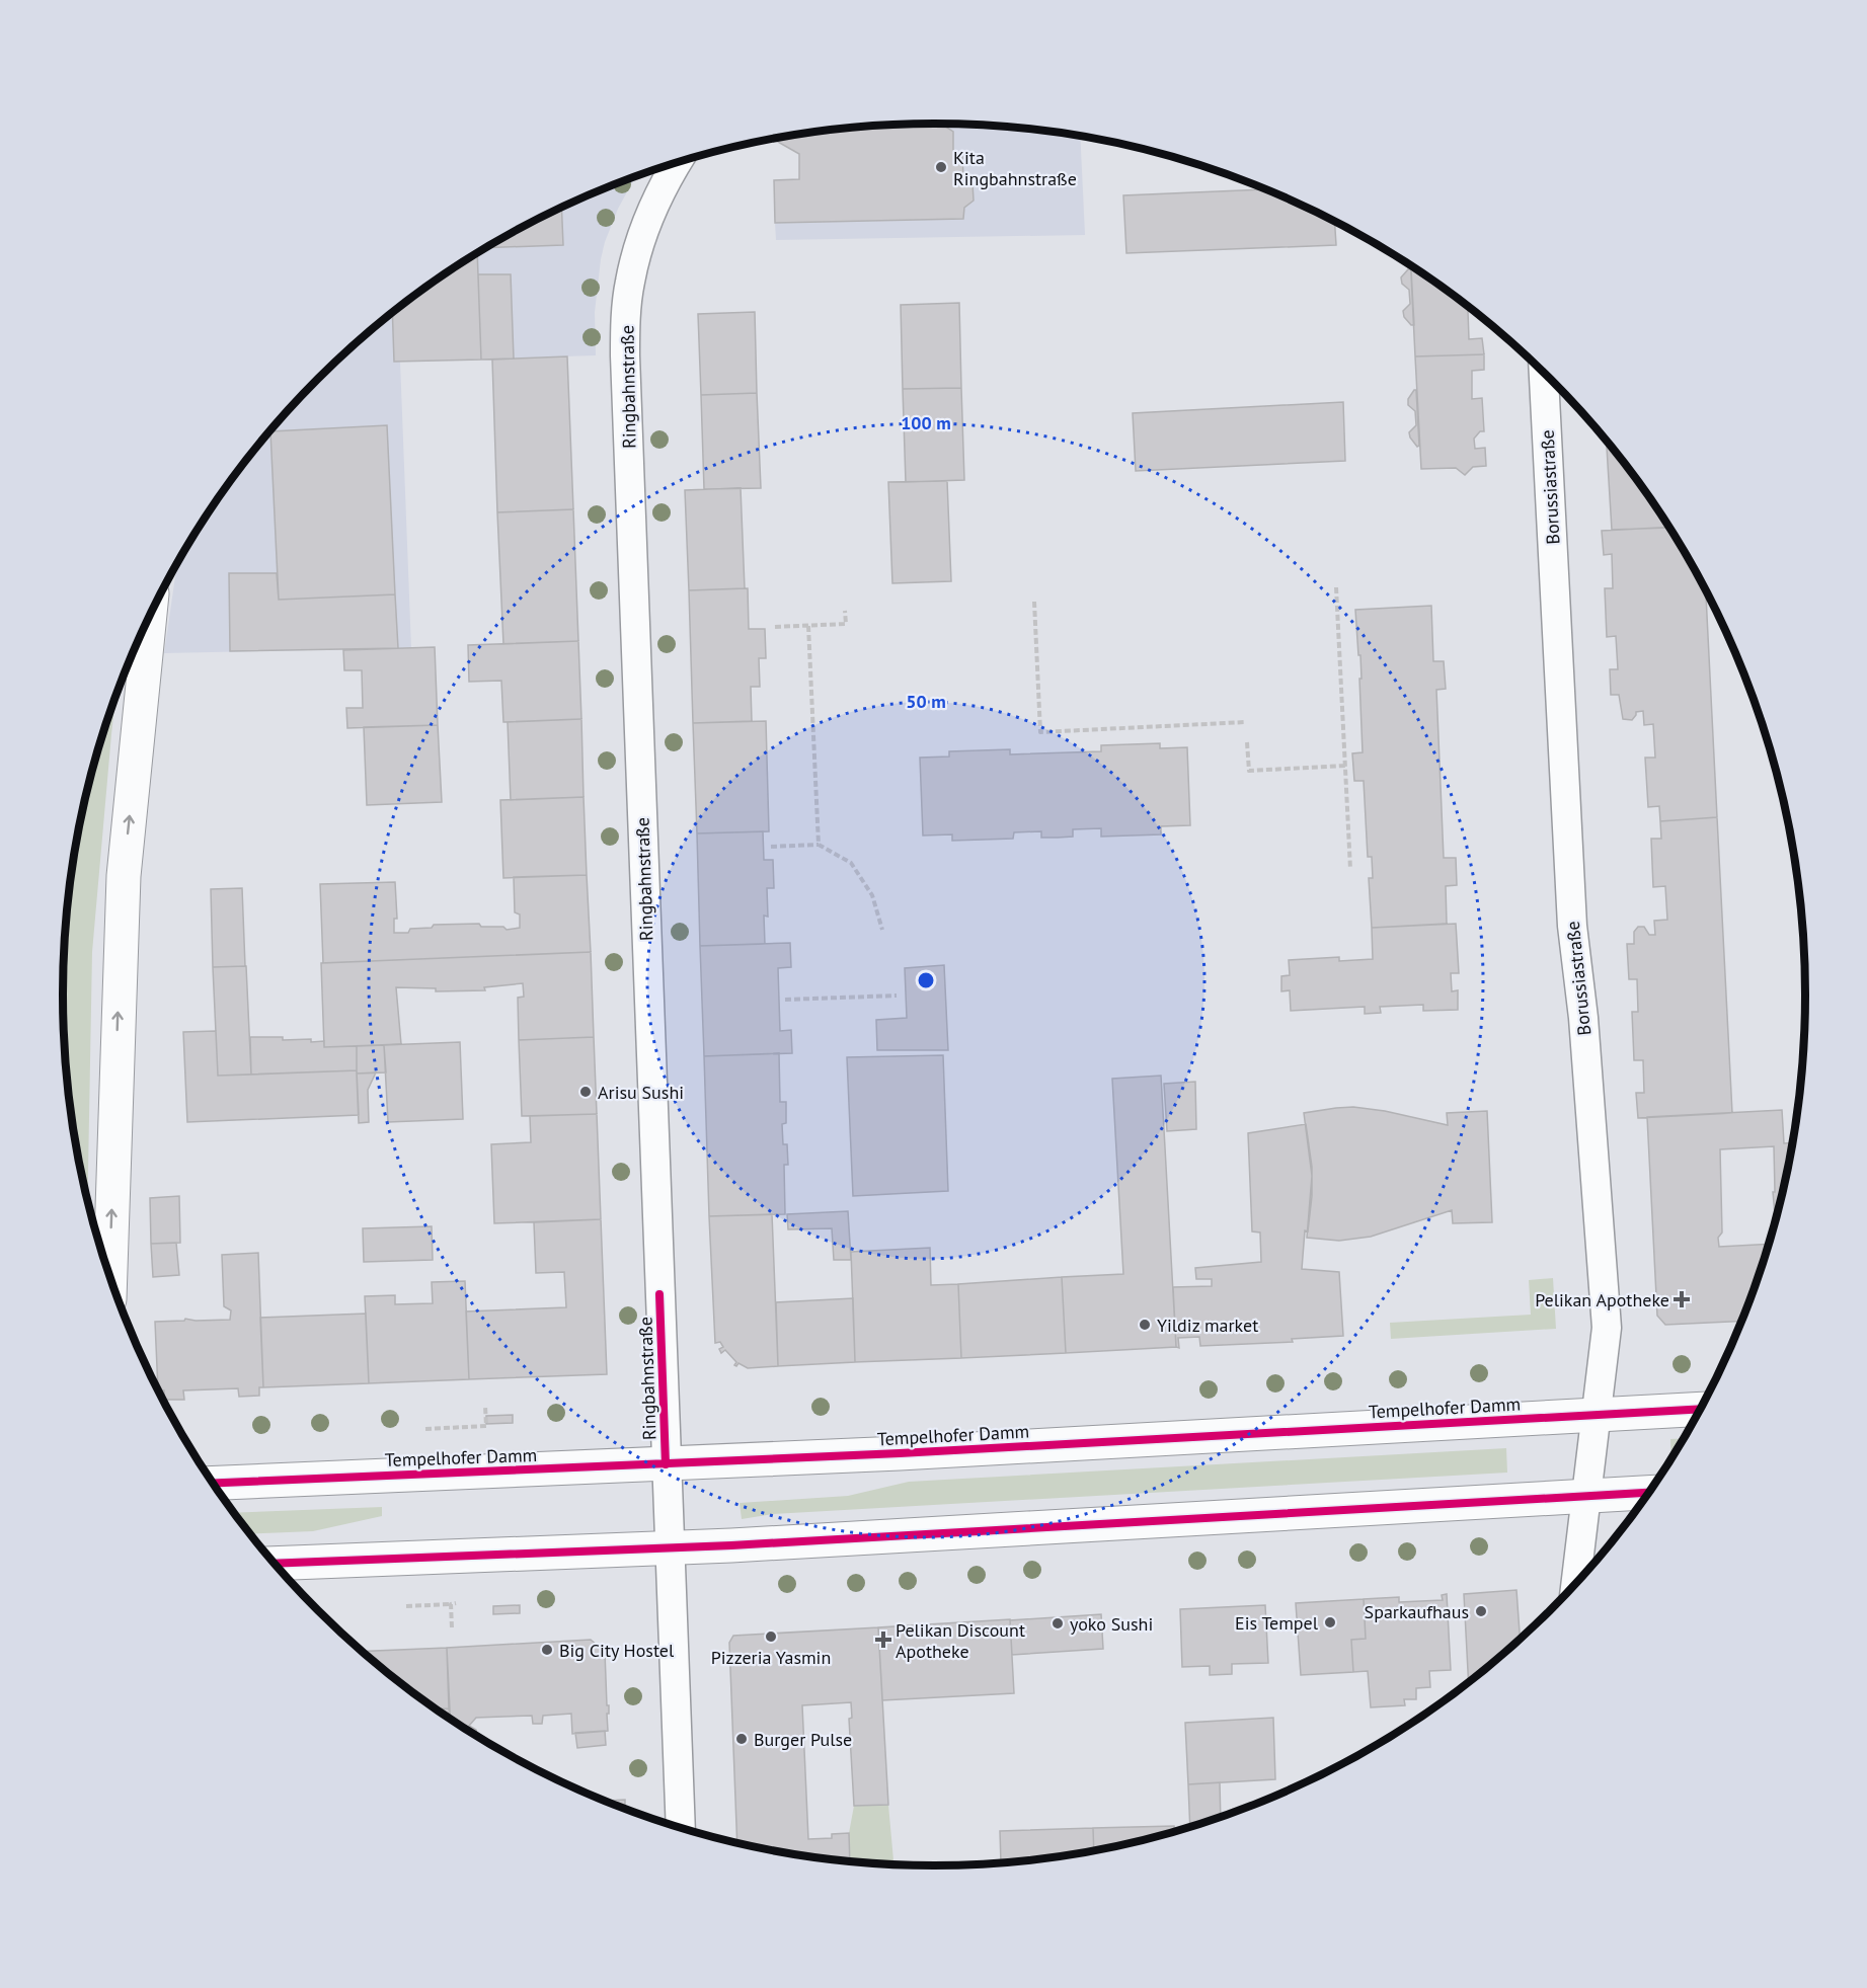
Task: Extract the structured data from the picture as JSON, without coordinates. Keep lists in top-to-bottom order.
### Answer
{
  "streets": {
    "main road": ["Tempelhofer Damm"],
    "street": ["Ringbahnstraße", "Borussiastraße"]
  },
  "crossings": [
    ["Ringbahnstraße", "Tempelhofer Damm"],
    ["Borussiastraße", "Tempelhofer Damm"]
  ],
  "places": {
    "other": [
      "Kita Ringbahnstraße",
      "Arisu Sushi",
      "Yildiz market",
      "Sparkaufhaus",
      "Eis Tempel",
      "yoko Sushi",
      "Pizzeria Yasmin",
      "Big City Hostel",
      "Burger Pulse"
    ],
    "health": ["Pelikan Apotheke", "Pelikan Discount Apotheke"]
  },
  "rings": ["100 m", "50 m"]
}
